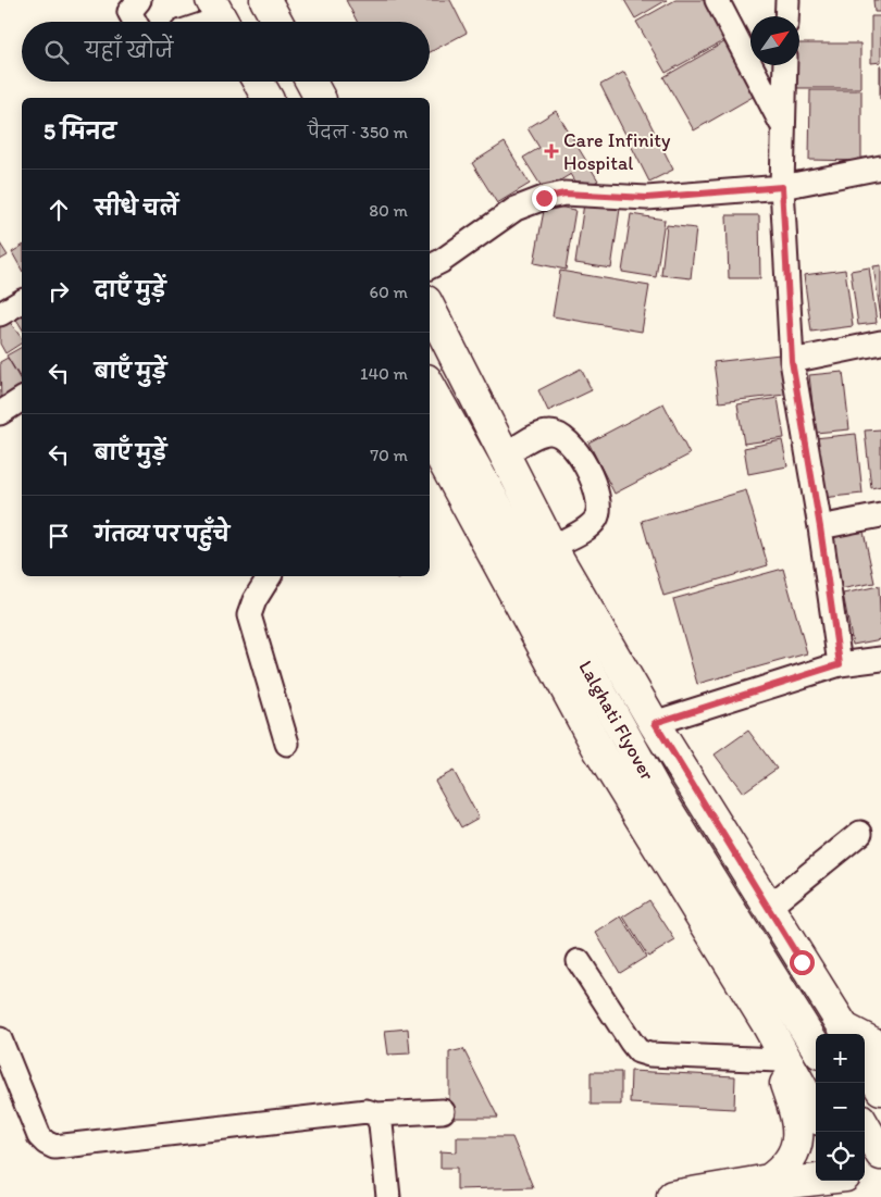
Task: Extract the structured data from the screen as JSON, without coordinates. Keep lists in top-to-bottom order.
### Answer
{
  "streets": {
    "main road": ["Lalghati Flyover"]
  },
  "places": {
    "health": ["Care Infinity Hospital"]
  },
  "north": "top right",
  "page": {
    "search": "यहाँ खोजें",
    "heading": ["5 मिनट", "पैदल · 350 m"],
    "list": [
      ["सीधे चलें", "80 m"],
      ["दाएँ मुड़ें", "60 m"],
      ["बाएँ मुड़ें", "140 m"],
      ["बाएँ मुड़ें", "70 m"],
      "गंतव्य पर पहुँचे"
    ],
    "map_buttons": ["+", "−"]
  }
}
